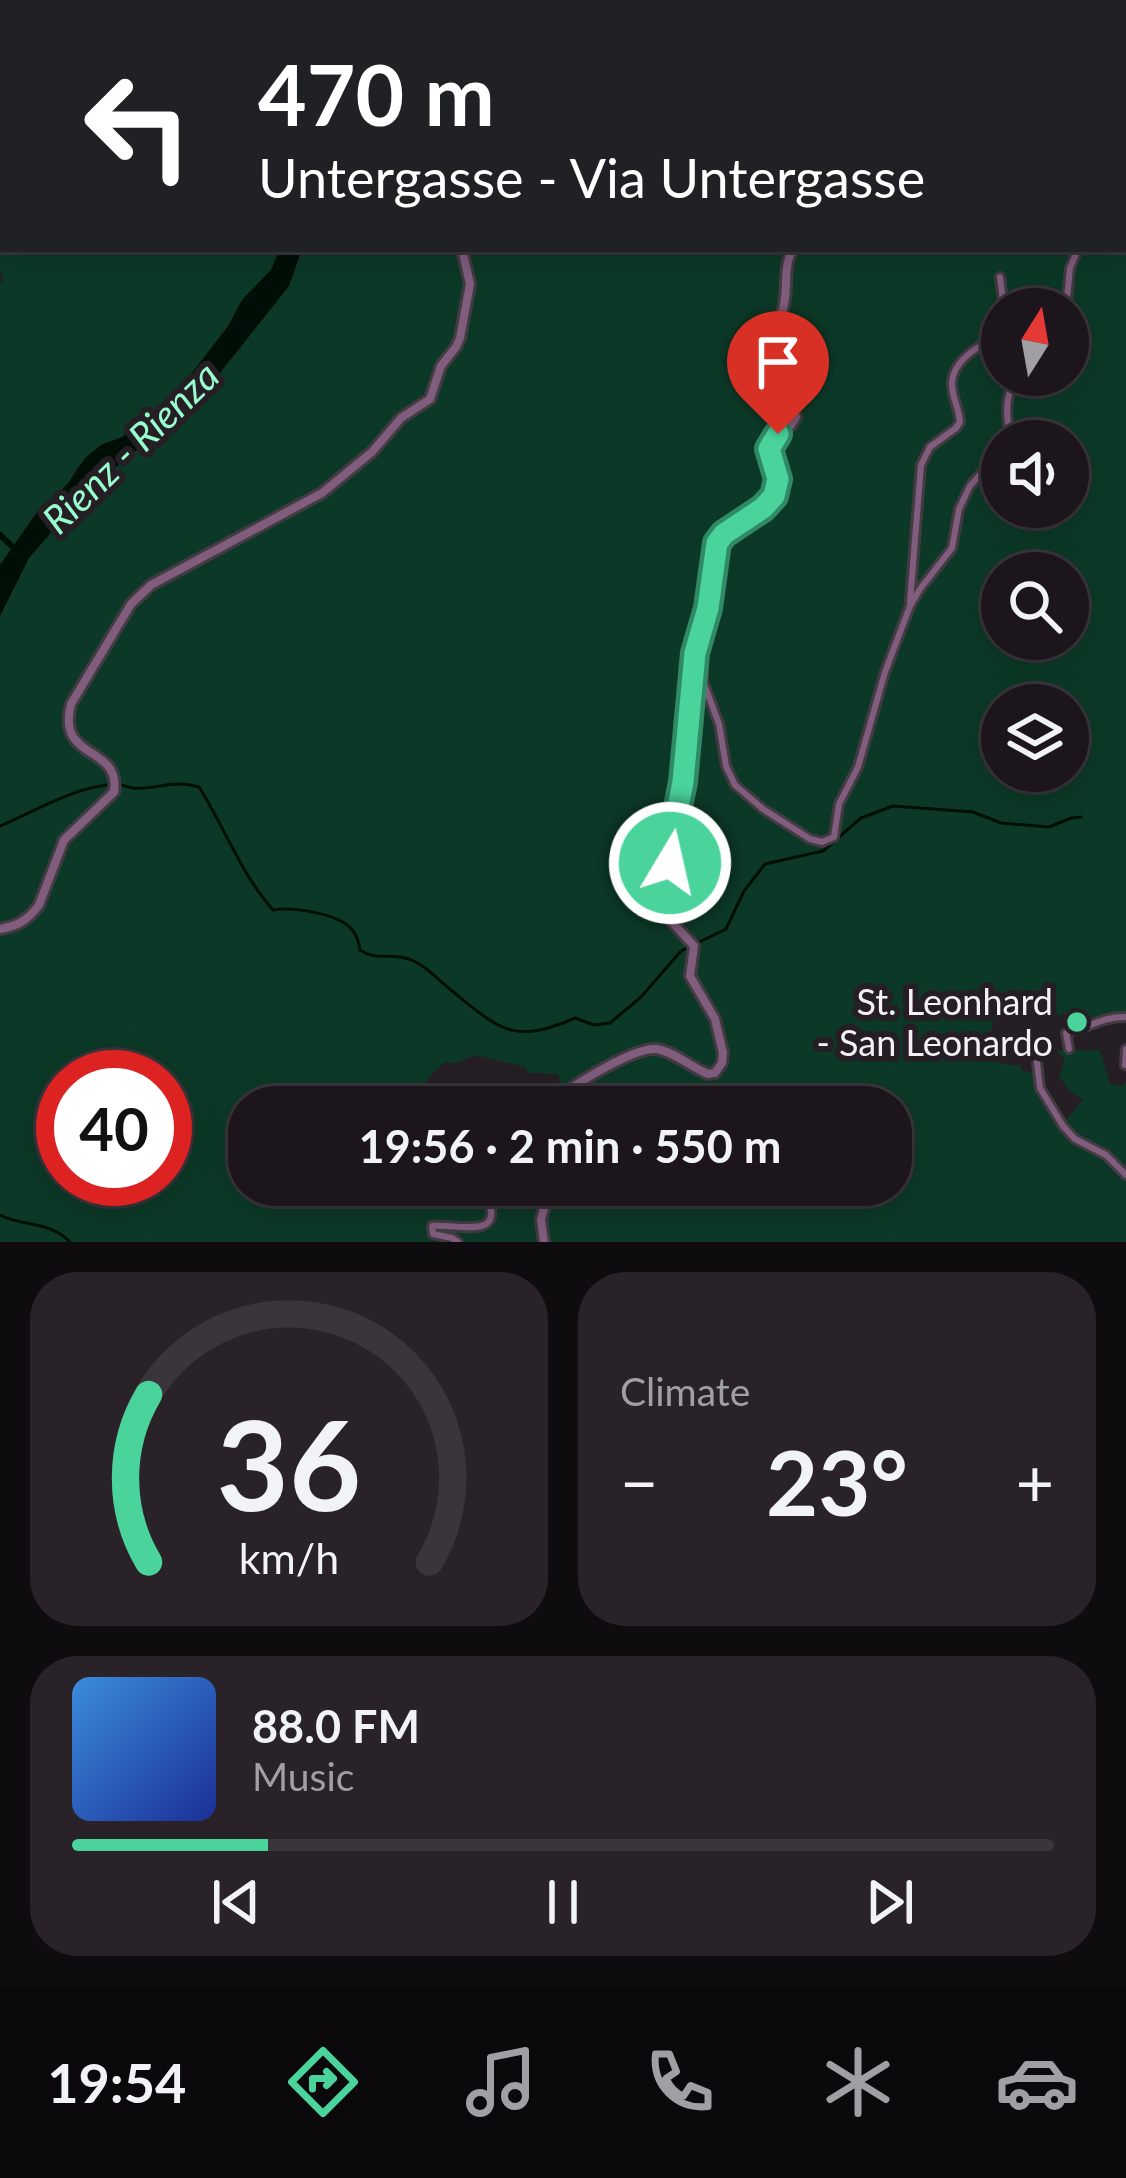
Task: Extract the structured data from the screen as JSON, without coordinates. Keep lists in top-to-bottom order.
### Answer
{
  "water": ["Rienz - Rienza"],
  "places": ["St. Leonhard - San Leonardo"],
  "north": "top",
  "page": {
    "turn": ["470 m", "Untergasse - Via Untergasse"],
    "limit": "40",
    "trip": "19:56 · 2 min · 550 m",
    "tile": "Climate",
    "heat": ["−", "23°", "+"],
    "song": ["88.0 FM", "Music"],
    "tabs": "19:54",
    "gauge": ["36", "km/h"]
  }
}
